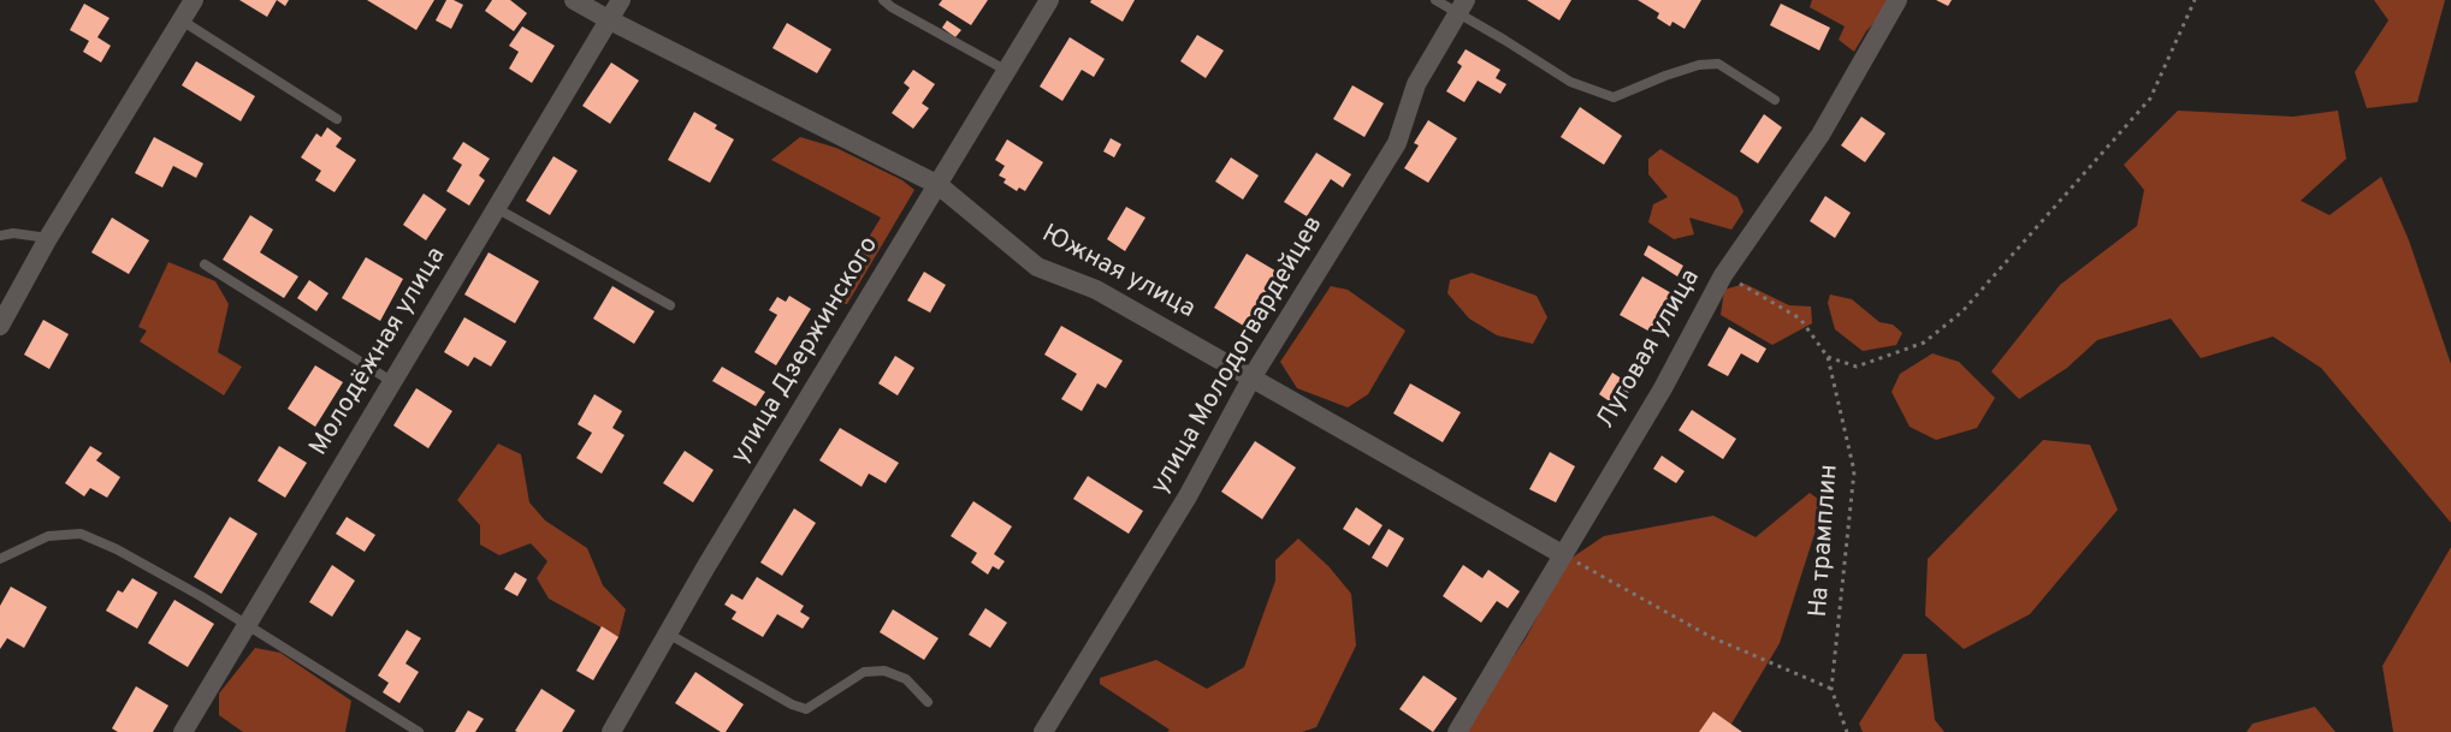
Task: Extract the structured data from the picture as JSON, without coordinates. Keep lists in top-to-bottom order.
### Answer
{
  "streets": {
    "street": [
      "Южная улица",
      "Луговая улица",
      "улица Дзержинского",
      "Молодёжная улица",
      "улица Молодогвардейцев"
    ],
    "path": ["На трамплин"]
  },
  "crossings": [
    ["Южная улица", "Луговая улица"],
    ["Южная улица", "улица Дзержинского"],
    ["Южная улица", "Молодёжная улица"],
    ["Южная улица", "улица Молодогвардейцев"],
    ["Луговая улица", "На трамплин"]
  ]
}
